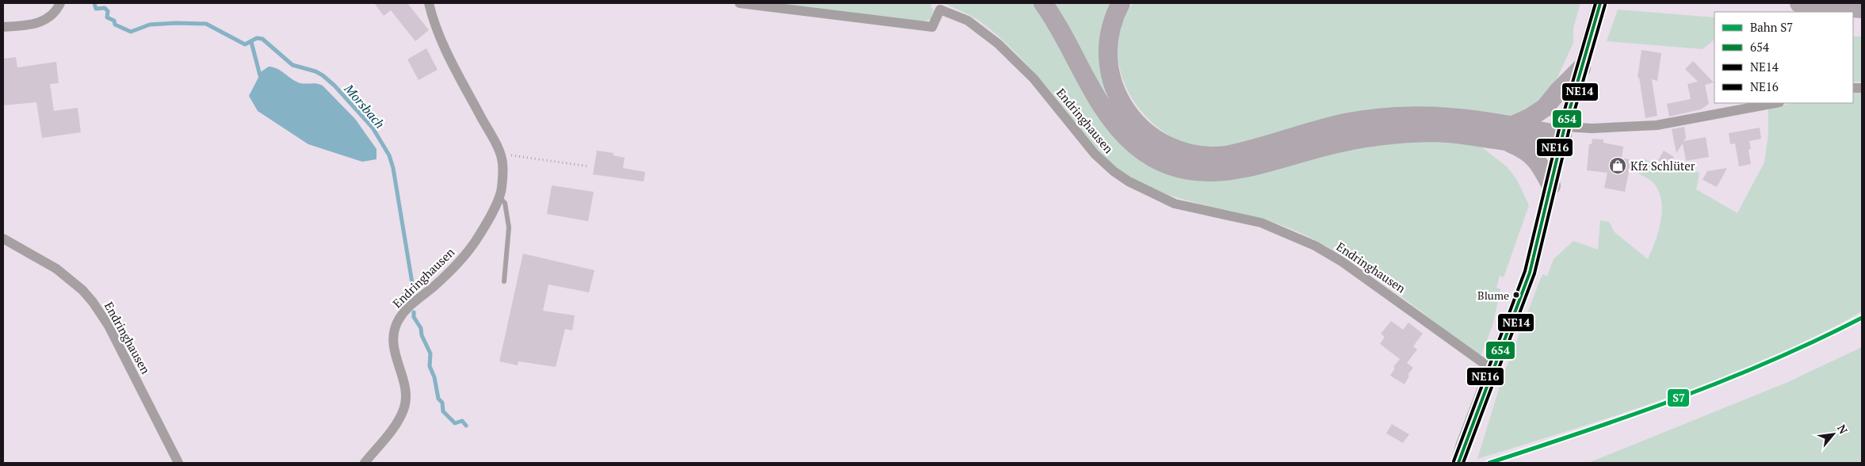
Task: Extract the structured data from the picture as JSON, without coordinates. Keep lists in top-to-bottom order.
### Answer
{
  "streets": {
    "street": ["Endringhausen"]
  },
  "water": ["Morsbach"],
  "places": {
    "shop": ["Kfz Schlüter"],
    "other": ["Blume"]
  },
  "lines": [
    "transit line 654",
    "transit line NE16",
    "transit line NE14",
    "rail line S7"
  ],
  "legend": [
    "Bahn S7",
    "654",
    "NE14",
    "NE16"
  ],
  "north": "top right"
}
